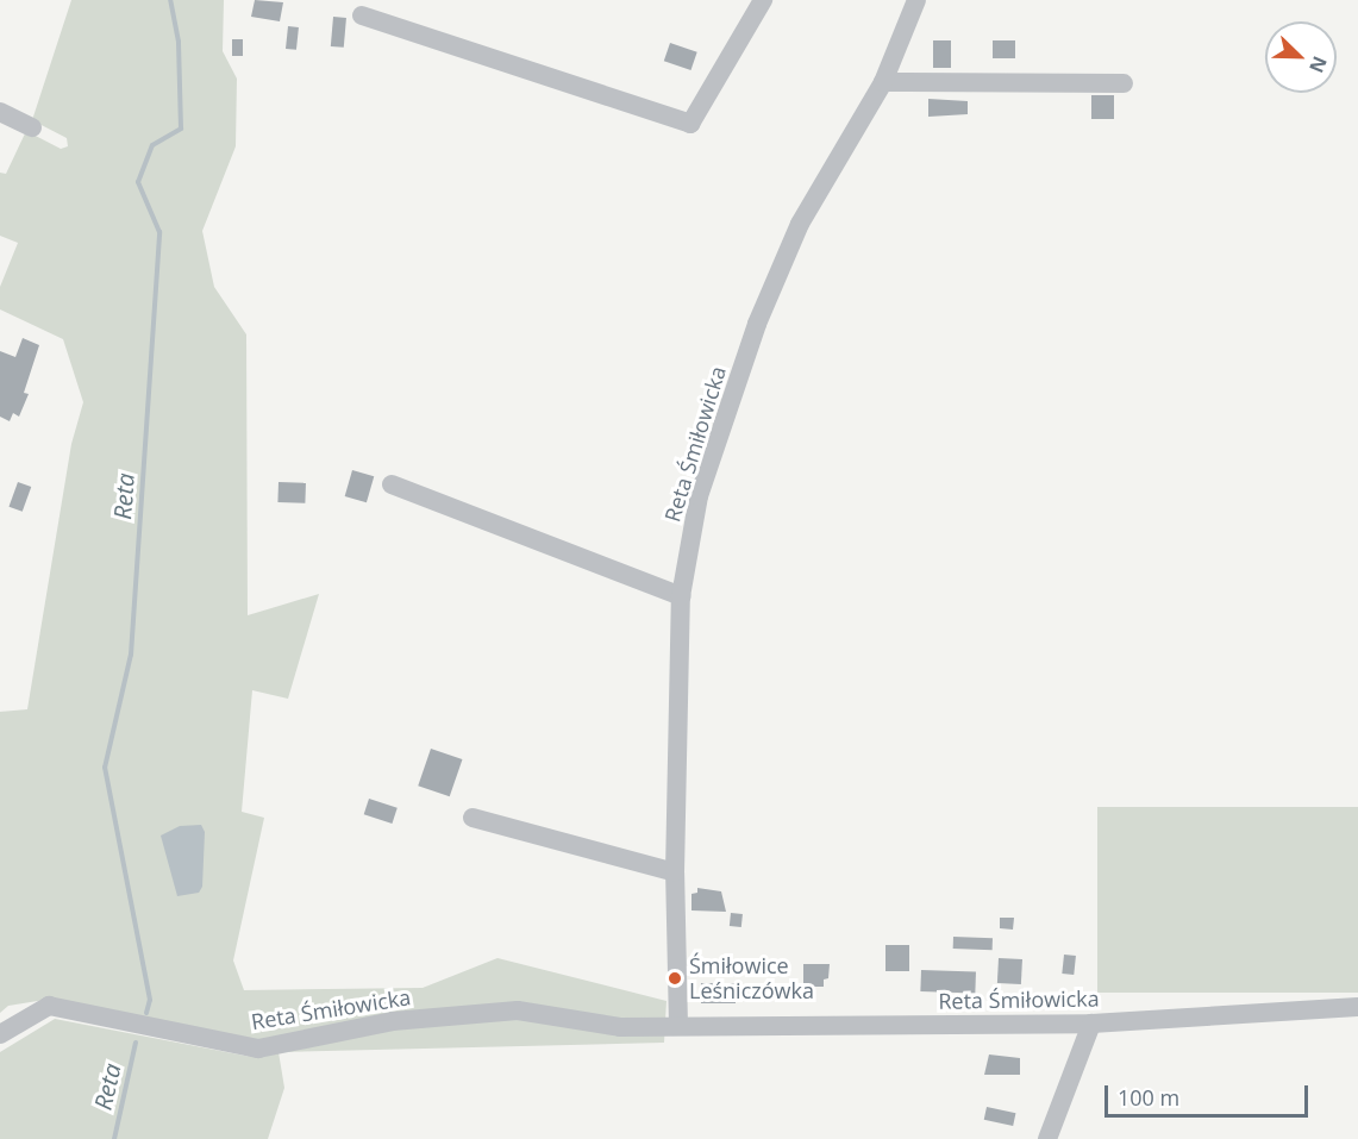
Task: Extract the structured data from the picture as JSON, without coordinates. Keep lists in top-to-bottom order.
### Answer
{
  "streets": {
    "street": ["Reta Śmiłowicka"]
  },
  "water": ["Reta"],
  "places": ["Śmiłowice Leśniczówka"],
  "scale_bar": "100 m",
  "north": "bottom right"
}
